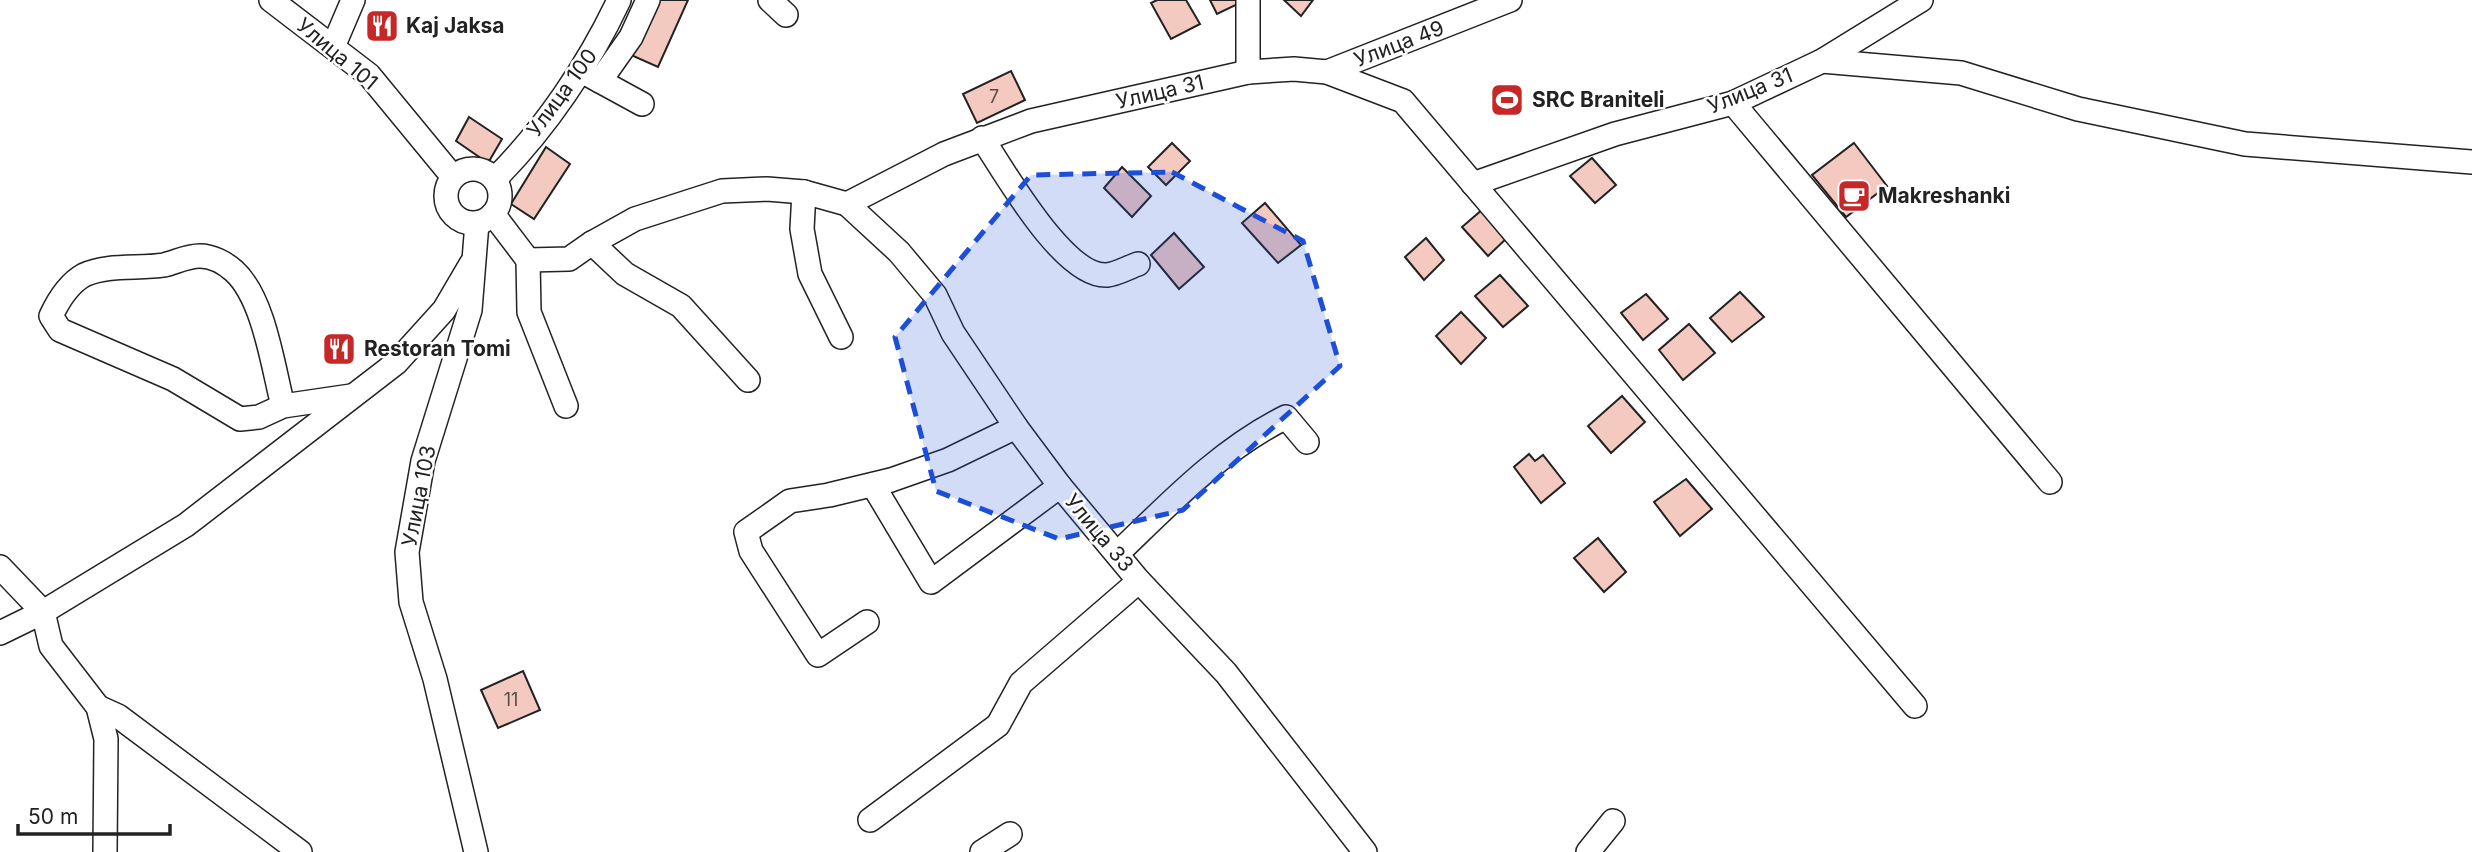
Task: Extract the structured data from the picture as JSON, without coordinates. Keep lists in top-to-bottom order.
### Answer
{
  "streets": {
    "street": [
      "Улица 49",
      "Улица 101",
      "Улица 31",
      "Улица 100",
      "Улица 103",
      "Улица 33"
    ]
  },
  "crossings": [
    ["Улица 49", "Улица 31"],
    ["Улица 101", "Улица 100"],
    ["Улица 101", "Улица 103"],
    ["Улица 31", "Улица 33"],
    ["Улица 100", "Улица 103"]
  ],
  "places": {
    "restaurant": ["Kaj Jaksa", "Restoran Tomi"],
    "sports": ["SRC Braniteli"],
    "cafe": ["Makreshanki"]
  },
  "house_numbers": ["7", "11"],
  "scale_bar": "50 m"
}
